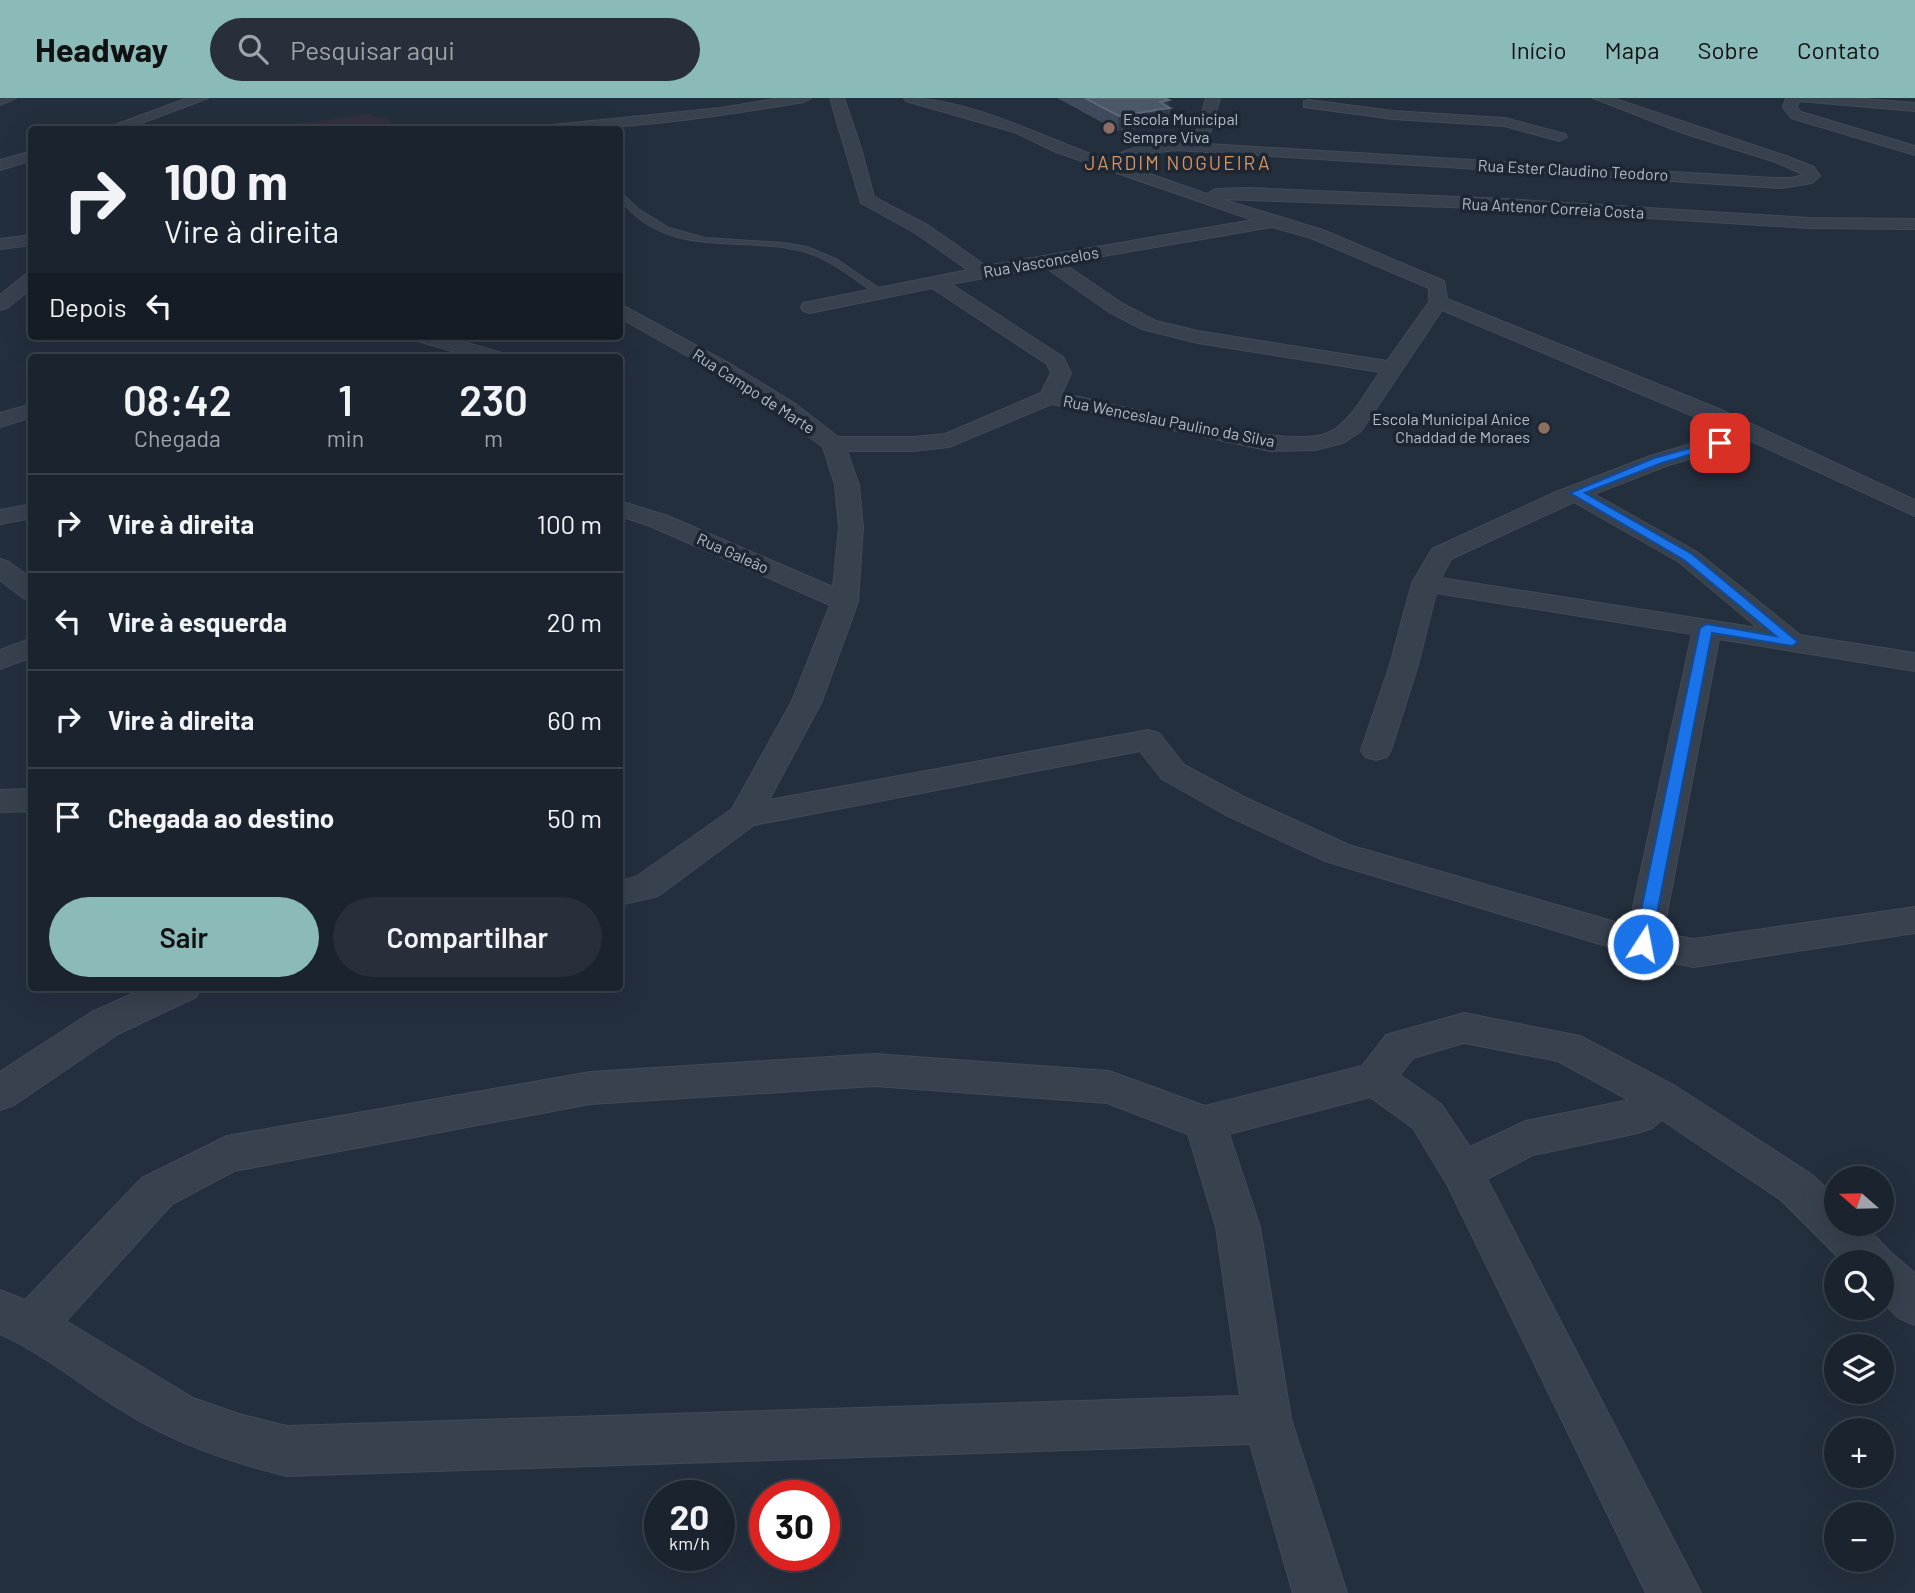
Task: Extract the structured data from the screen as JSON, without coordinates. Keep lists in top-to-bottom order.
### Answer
{
  "streets": {
    "street": [
      "Rua Ester Claudino Teodoro",
      "Rua Antenor Correia Costa",
      "Rua Vasconcelos",
      "Rua Campo de Marte",
      "Rua Wenceslau Paulino da Silva",
      "Rua Galeão"
    ]
  },
  "crossings": [
    ["Rua Campo de Marte", "Rua Galeão"]
  ],
  "districts": ["JARDIM NOGUEIRA"],
  "places": ["Escola Municipal Sempre Viva", "Escola Municipal Anice Chaddad de Moraes"],
  "north": "left",
  "page": {
    "header": "Headway",
    "search": "Pesquisar aqui",
    "nav": [
      "Início",
      "Mapa",
      "Sobre",
      "Contato"
    ],
    "turn": ["100 m", "Vire à direita"],
    "then": "Depois",
    "eta": [
      "08:42",
      "Chegada",
      "1",
      "min",
      "230",
      "m"
    ],
    "list": [
      {
        "name": "Vire à direita",
        "value": "100 m"
      },
      {
        "name": "Vire à esquerda",
        "value": "20 m"
      },
      {
        "name": "Vire à direita",
        "value": "60 m"
      },
      {
        "name": "Chegada ao destino",
        "value": "50 m"
      }
    ],
    "buttons": ["Sair", "Compartilhar"],
    "map_buttons": ["+", "−"],
    "speed": "20 km/h",
    "limit": "30"
  }
}
